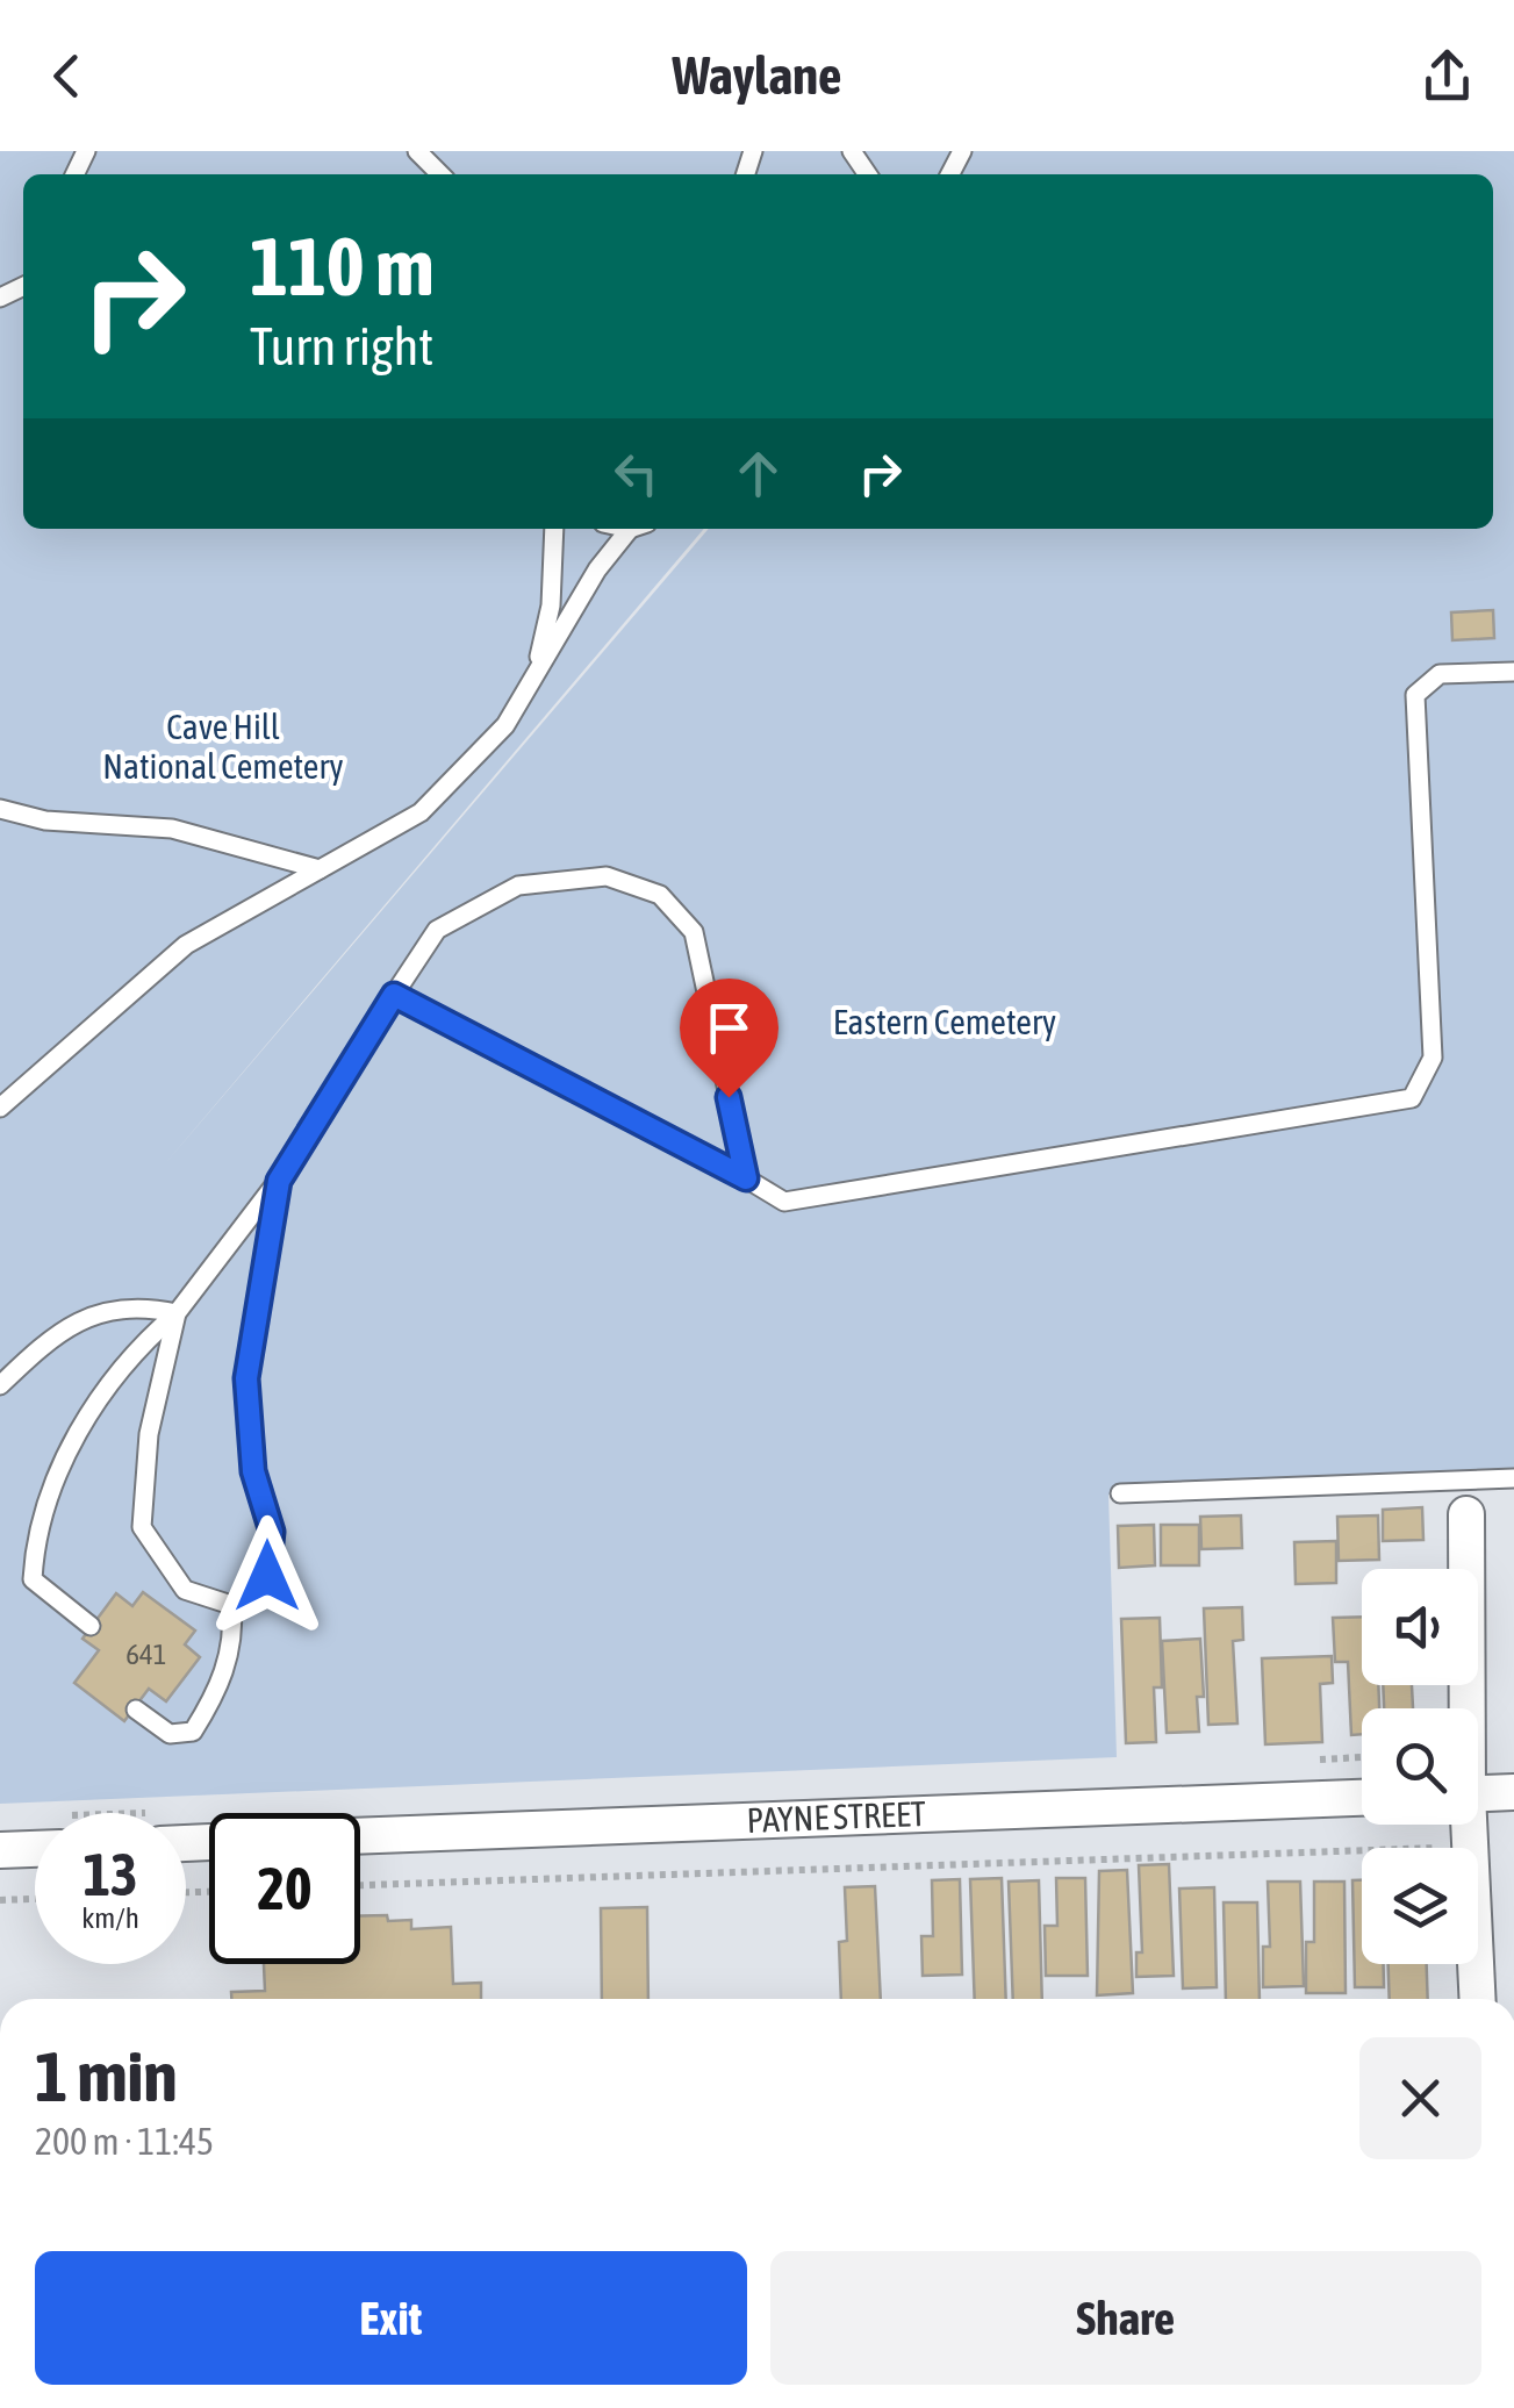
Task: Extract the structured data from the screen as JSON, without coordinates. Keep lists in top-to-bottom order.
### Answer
{
  "streets": {
    "street": ["PAYNE STREET"]
  },
  "parks": ["Cave Hill National Cemetery", "Eastern Cemetery"],
  "house_numbers": ["641"],
  "page": {
    "header": "Waylane",
    "turn": ["110 m", "Turn right"],
    "speed": "13 km/h",
    "limit": "20",
    "heading": ["1 min", "200 m · 11:45"],
    "buttons": ["Exit", "Share"]
  }
}
